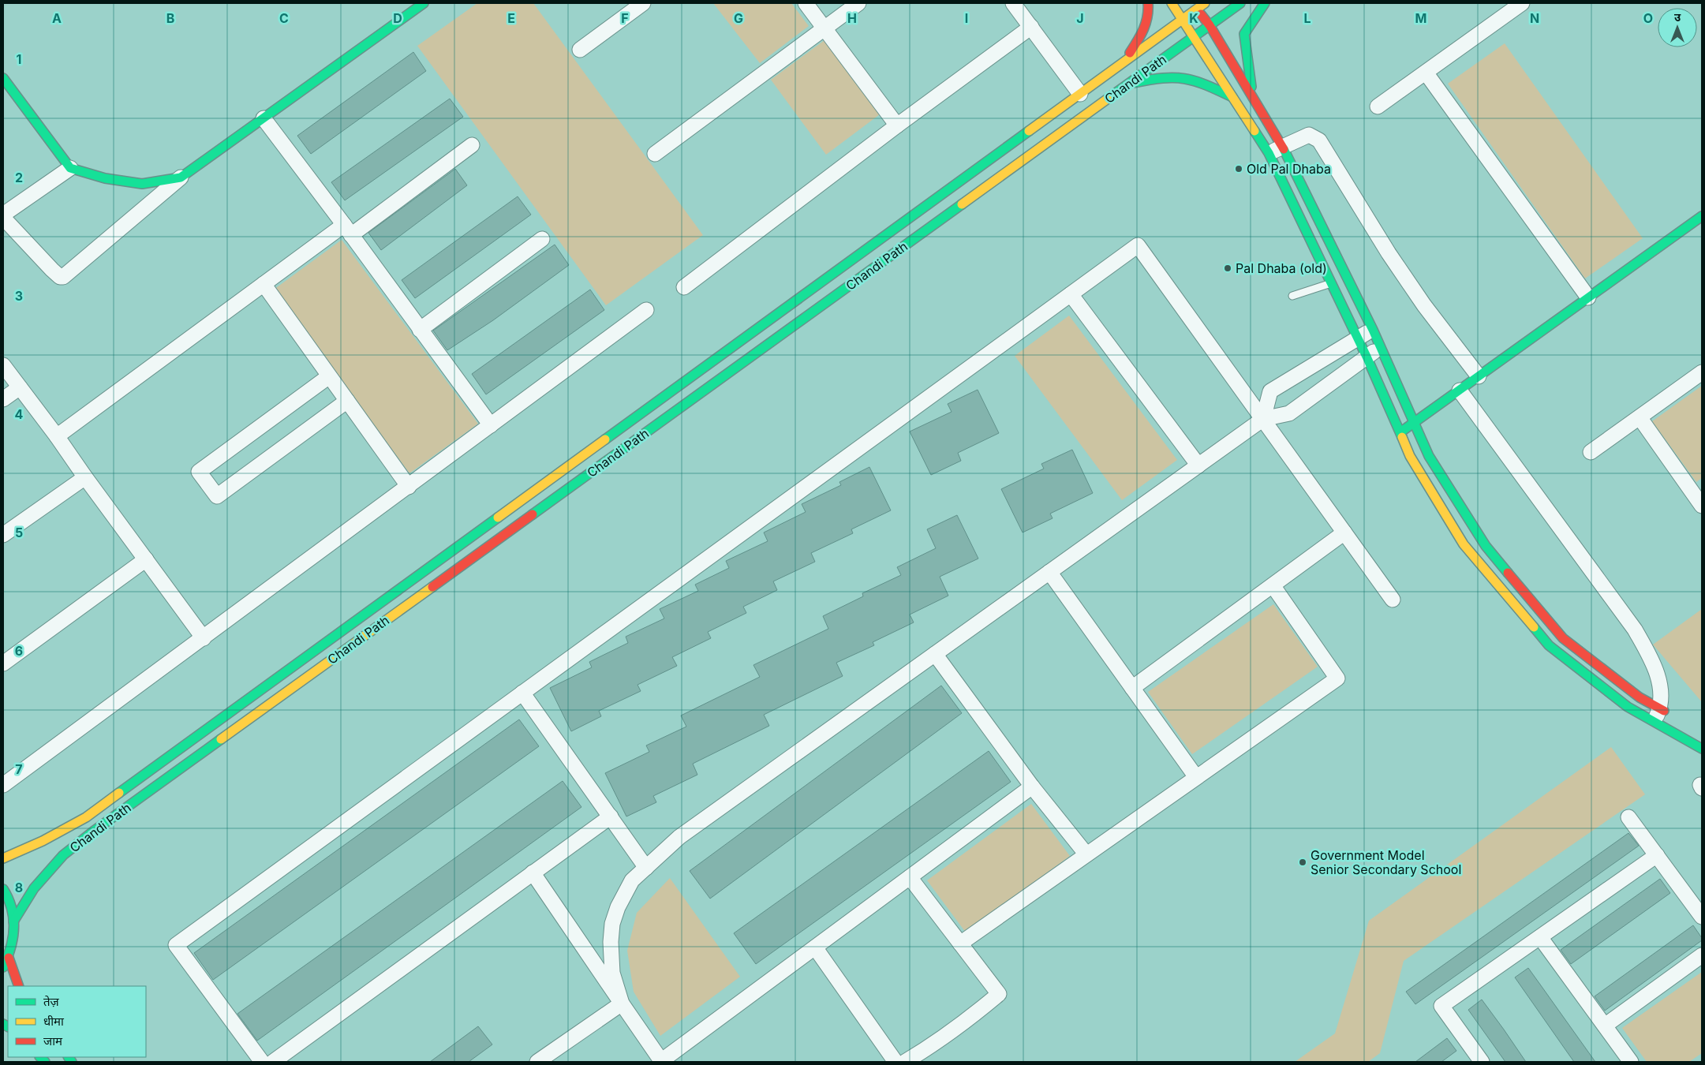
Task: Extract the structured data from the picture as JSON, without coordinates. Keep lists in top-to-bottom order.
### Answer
{
  "streets": {
    "main road": ["Chandi Path"]
  },
  "places": ["Old Pal Dhaba", "Pal Dhaba (old)", "Government Model Senior Secondary School"],
  "legend": ["तेज़", "धीमा", "जाम"],
  "north": "top",
  "grid": {
    "columns": [
      "A",
      "B",
      "C",
      "D",
      "E",
      "F",
      "G",
      "H",
      "I",
      "J",
      "K",
      "L",
      "M",
      "N",
      "O"
    ],
    "rows": [
      "1",
      "2",
      "3",
      "4",
      "5",
      "6",
      "7",
      "8"
    ]
  }
}
